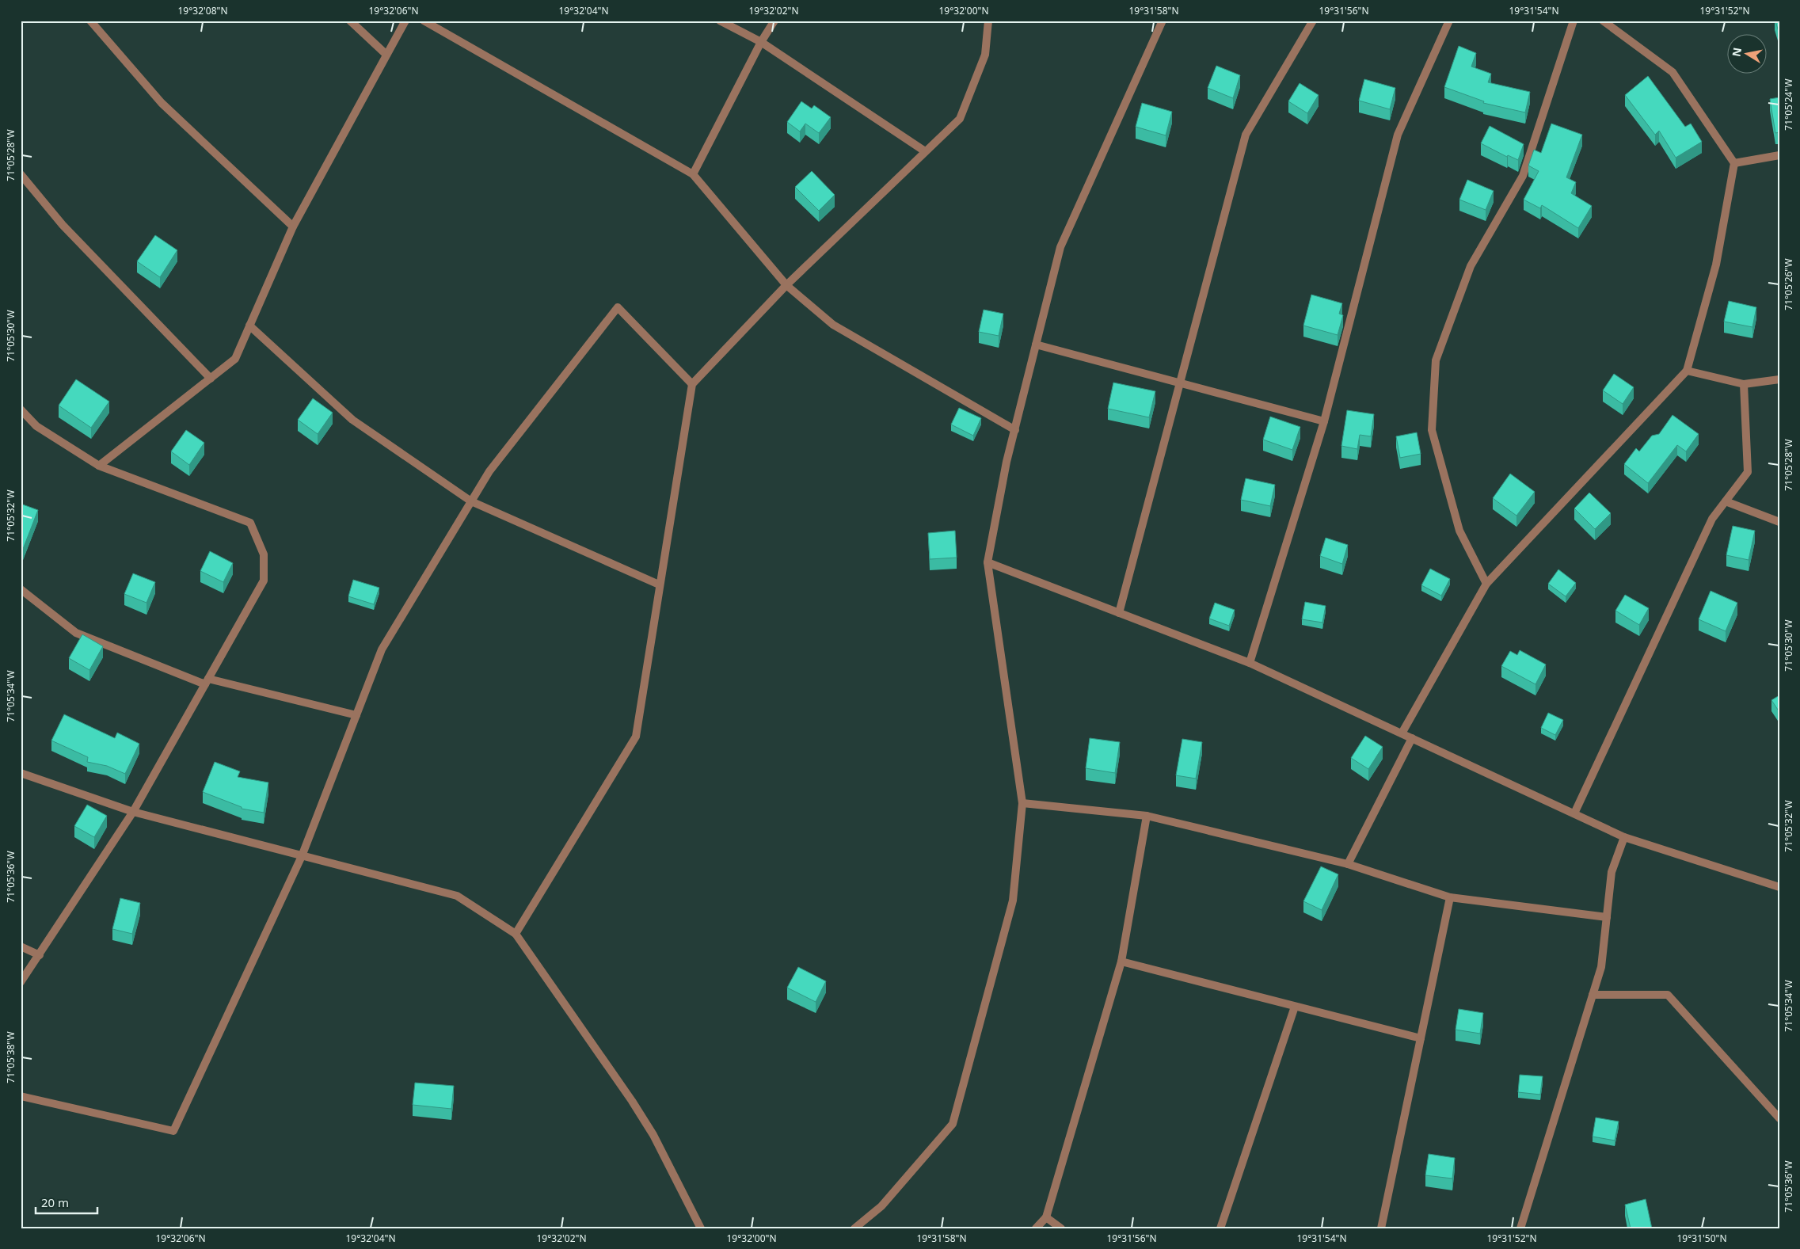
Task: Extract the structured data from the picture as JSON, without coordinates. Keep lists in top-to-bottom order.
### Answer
{
  "scale_bar": "20 m",
  "north": "left",
  "coordinates": [
    "19°32'08\"N",
    "19°32'06\"N",
    "19°32'04\"N",
    "19°32'02\"N",
    "19°32'00\"N",
    "19°31'58\"N",
    "19°31'56\"N",
    "19°31'54\"N",
    "19°31'52\"N",
    "71°05'24\"W",
    "71°05'28\"W",
    "71°05'26\"W",
    "71°05'30\"W",
    "71°05'32\"W",
    "71°05'34\"W",
    "71°05'36\"W",
    "71°05'38\"W",
    "19°31'50\"N"
  ]
}
